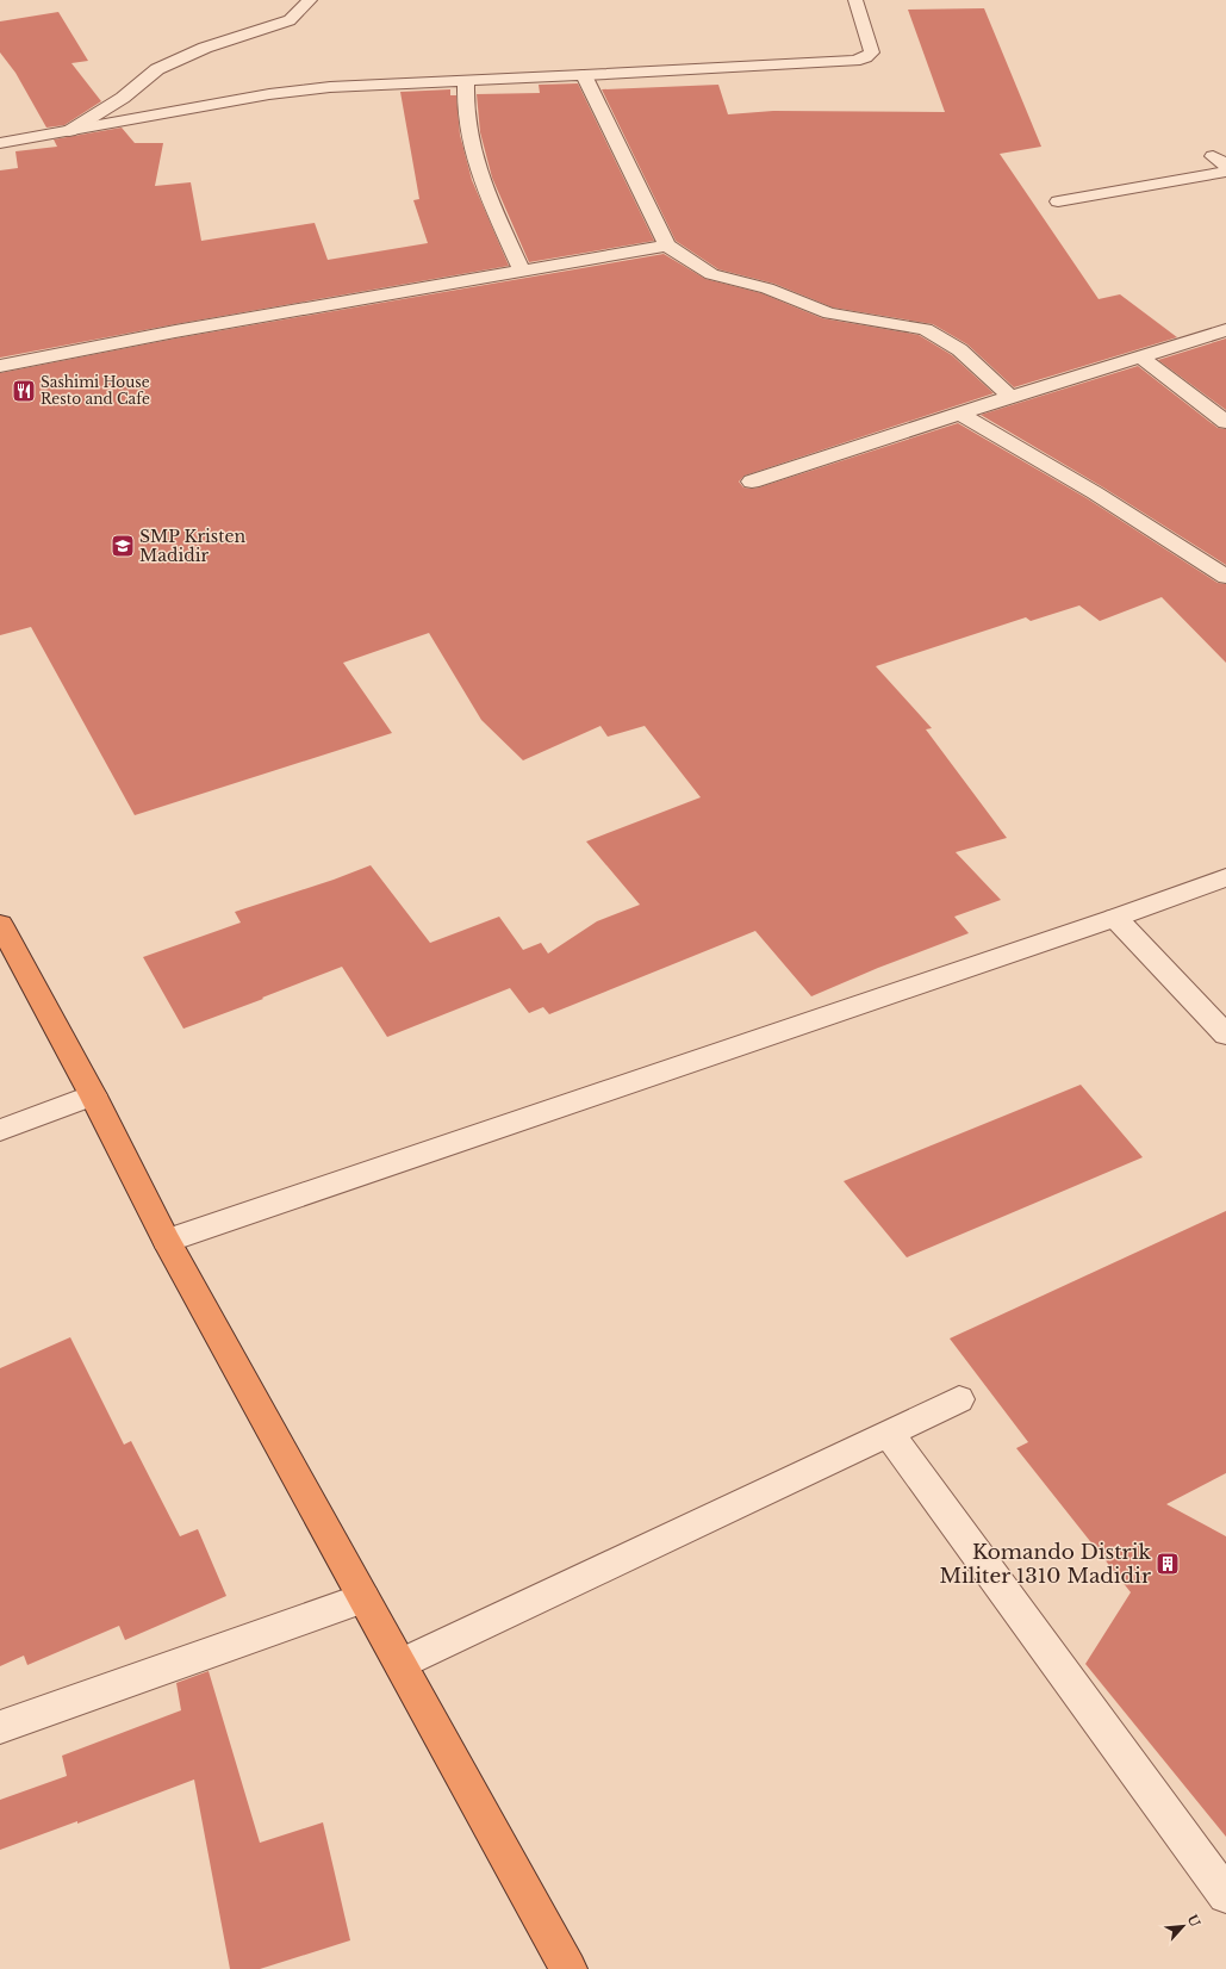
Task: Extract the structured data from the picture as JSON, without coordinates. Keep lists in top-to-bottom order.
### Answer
{
  "places": {
    "restaurant": ["Sashimi House Resto and Cafe"],
    "school or university": ["SMP Kristen Madidir"],
    "building": ["Komando Distrik Militer 1310 Madidir"]
  },
  "north": "top right"
}
